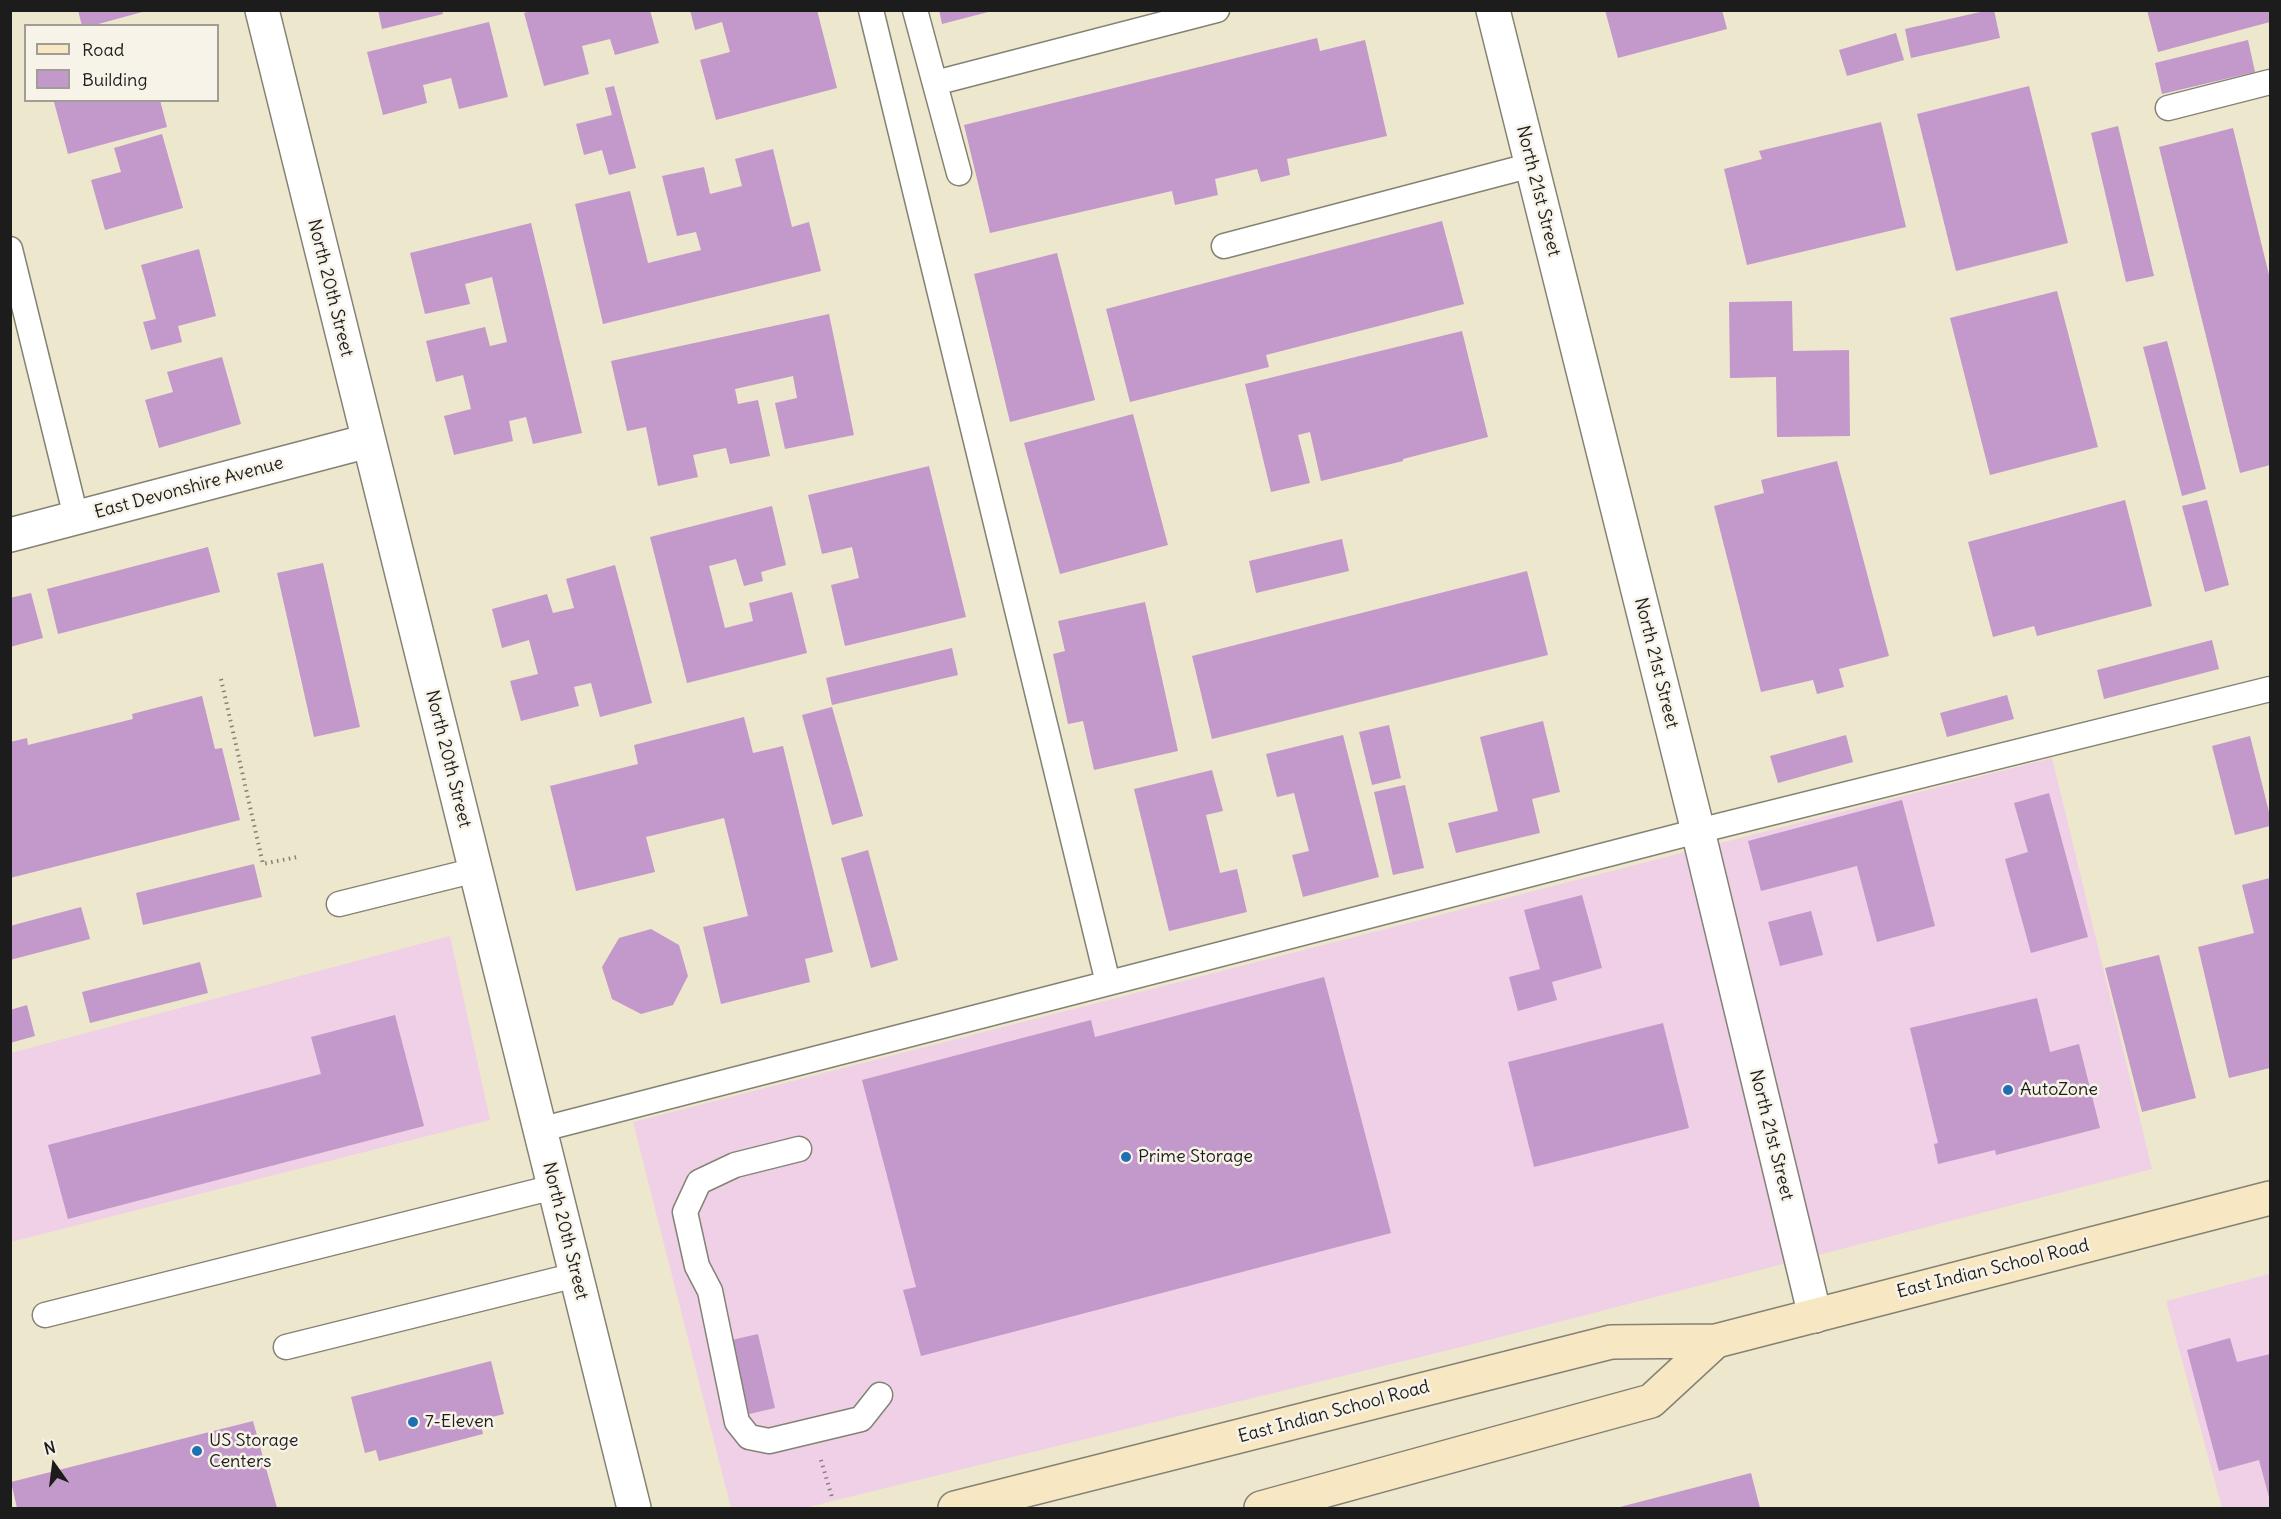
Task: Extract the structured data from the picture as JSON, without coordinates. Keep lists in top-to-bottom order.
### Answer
{
  "streets": {
    "main road": ["East Indian School Road"],
    "street": ["North 21st Street", "North 20th Street", "East Devonshire Avenue"]
  },
  "crossings": [
    ["North 21st Street", "East Indian School Road"],
    ["North 20th Street", "East Devonshire Avenue"]
  ],
  "places": [
    "AutoZone",
    "Prime Storage",
    "7-Eleven",
    "US Storage Centers"
  ],
  "legend": ["Road", "Building"],
  "north": "top"
}
